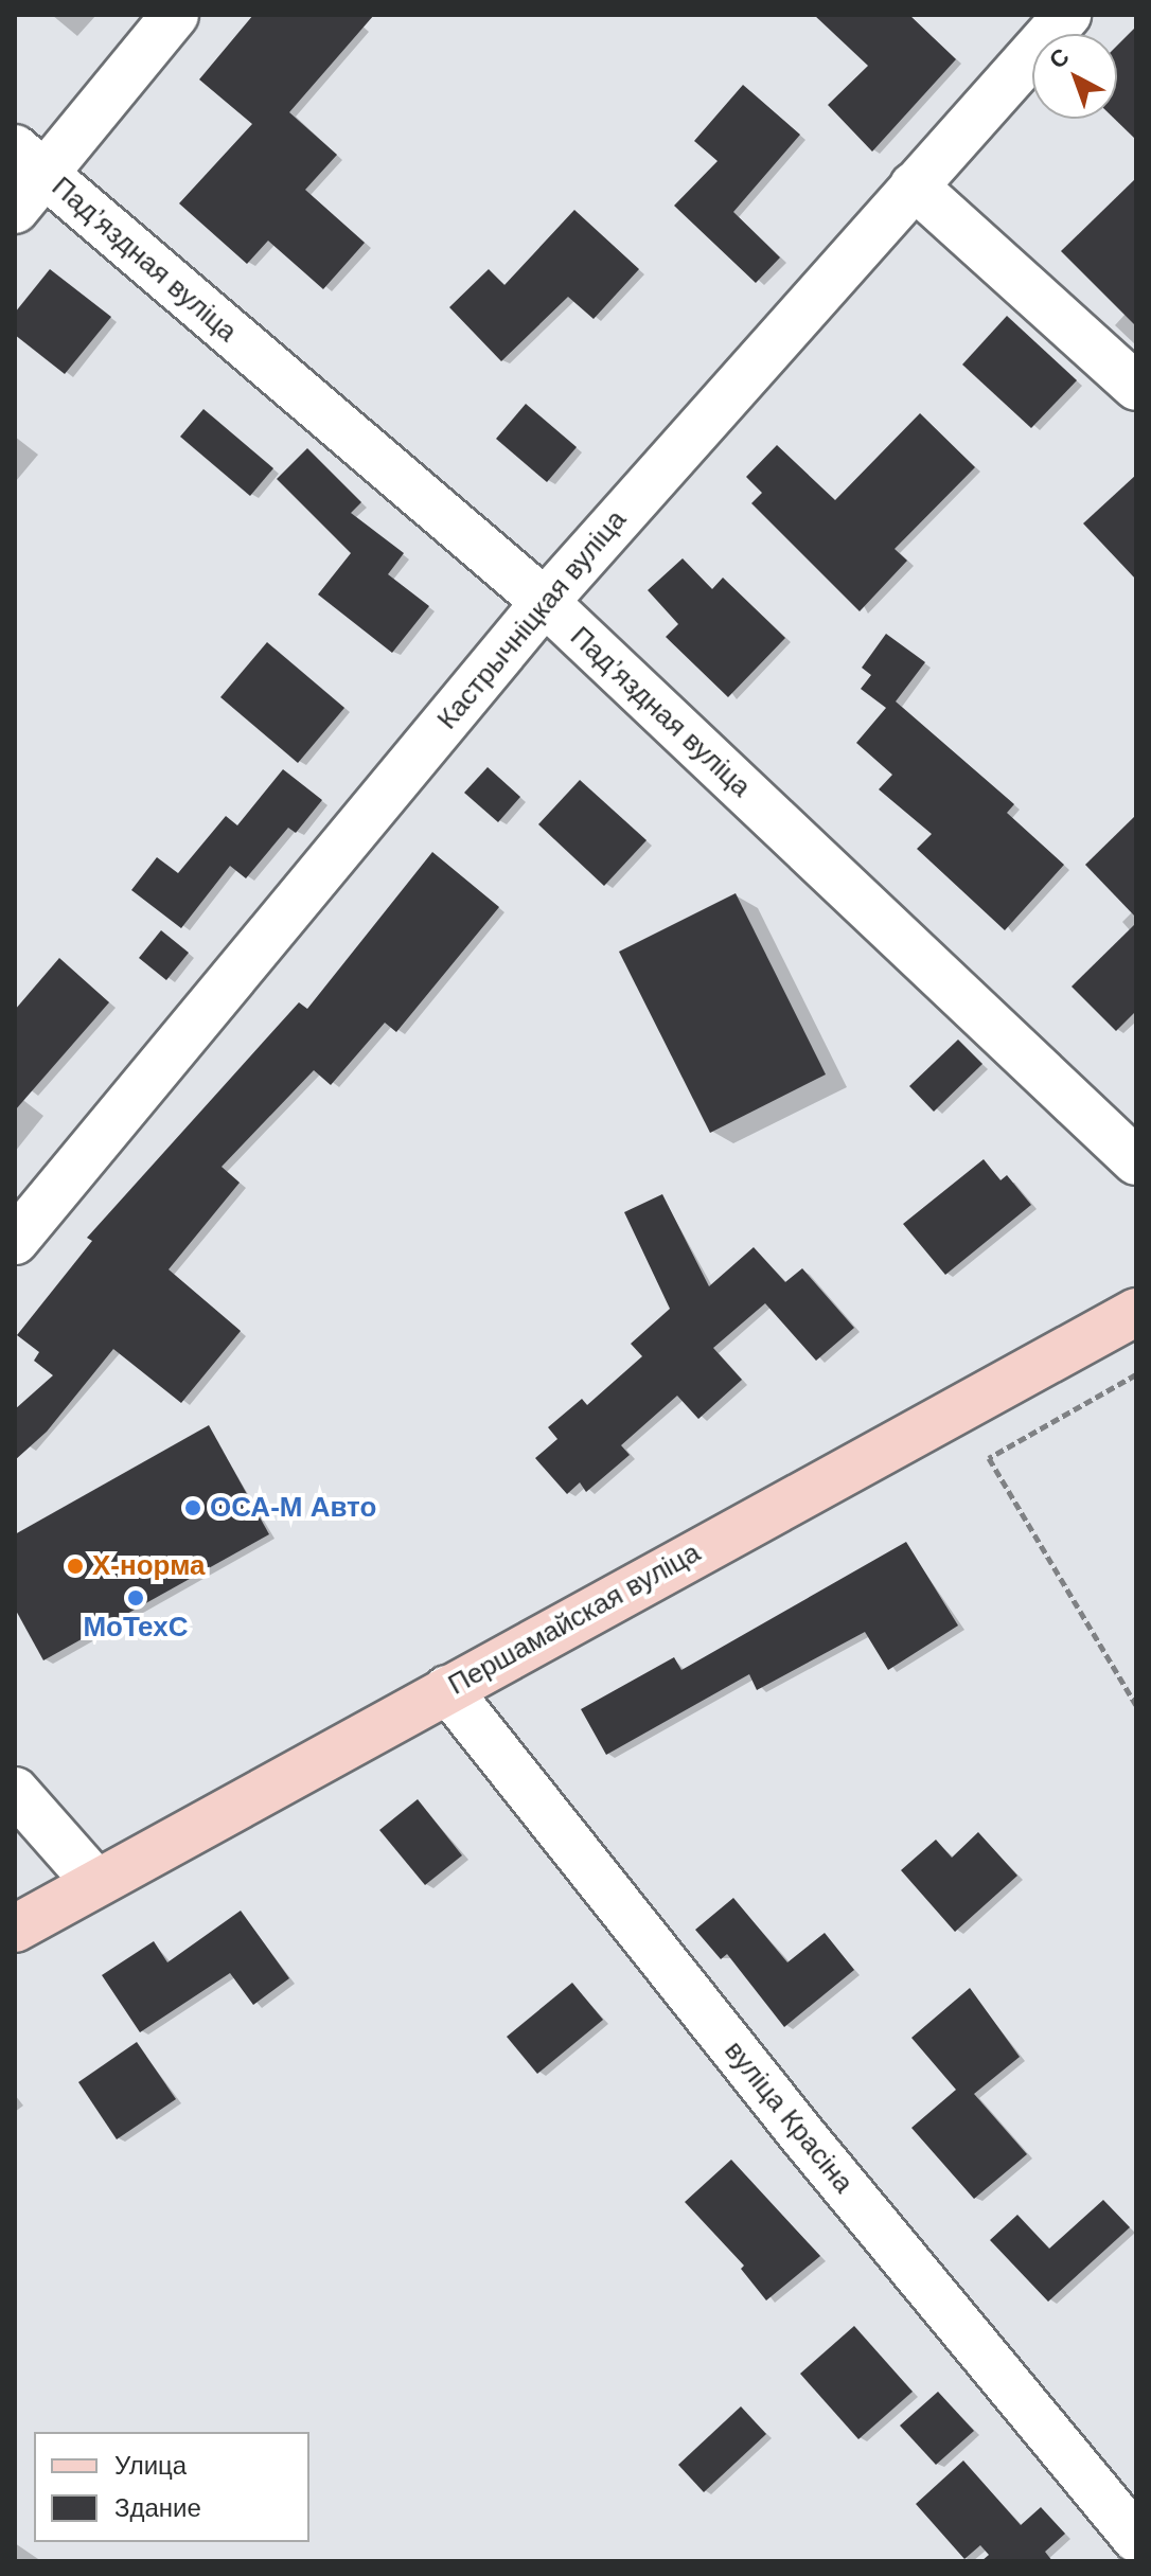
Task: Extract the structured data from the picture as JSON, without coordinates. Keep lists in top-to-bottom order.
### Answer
{
  "streets": {
    "main road": ["Першамайская вуліца"],
    "street": ["Падʼяздная вуліца", "Кастрычніцкая вуліца", "вуліца Красіна"]
  },
  "crossings": [
    ["Падʼяздная вуліца", "Кастрычніцкая вуліца"],
    ["Першамайская вуліца", "вуліца Красіна"]
  ],
  "places": ["ОСА-М Авто", "Х-норма", "MoTexC"],
  "legend": ["Улица", "Здание"],
  "north": "top left"
}
